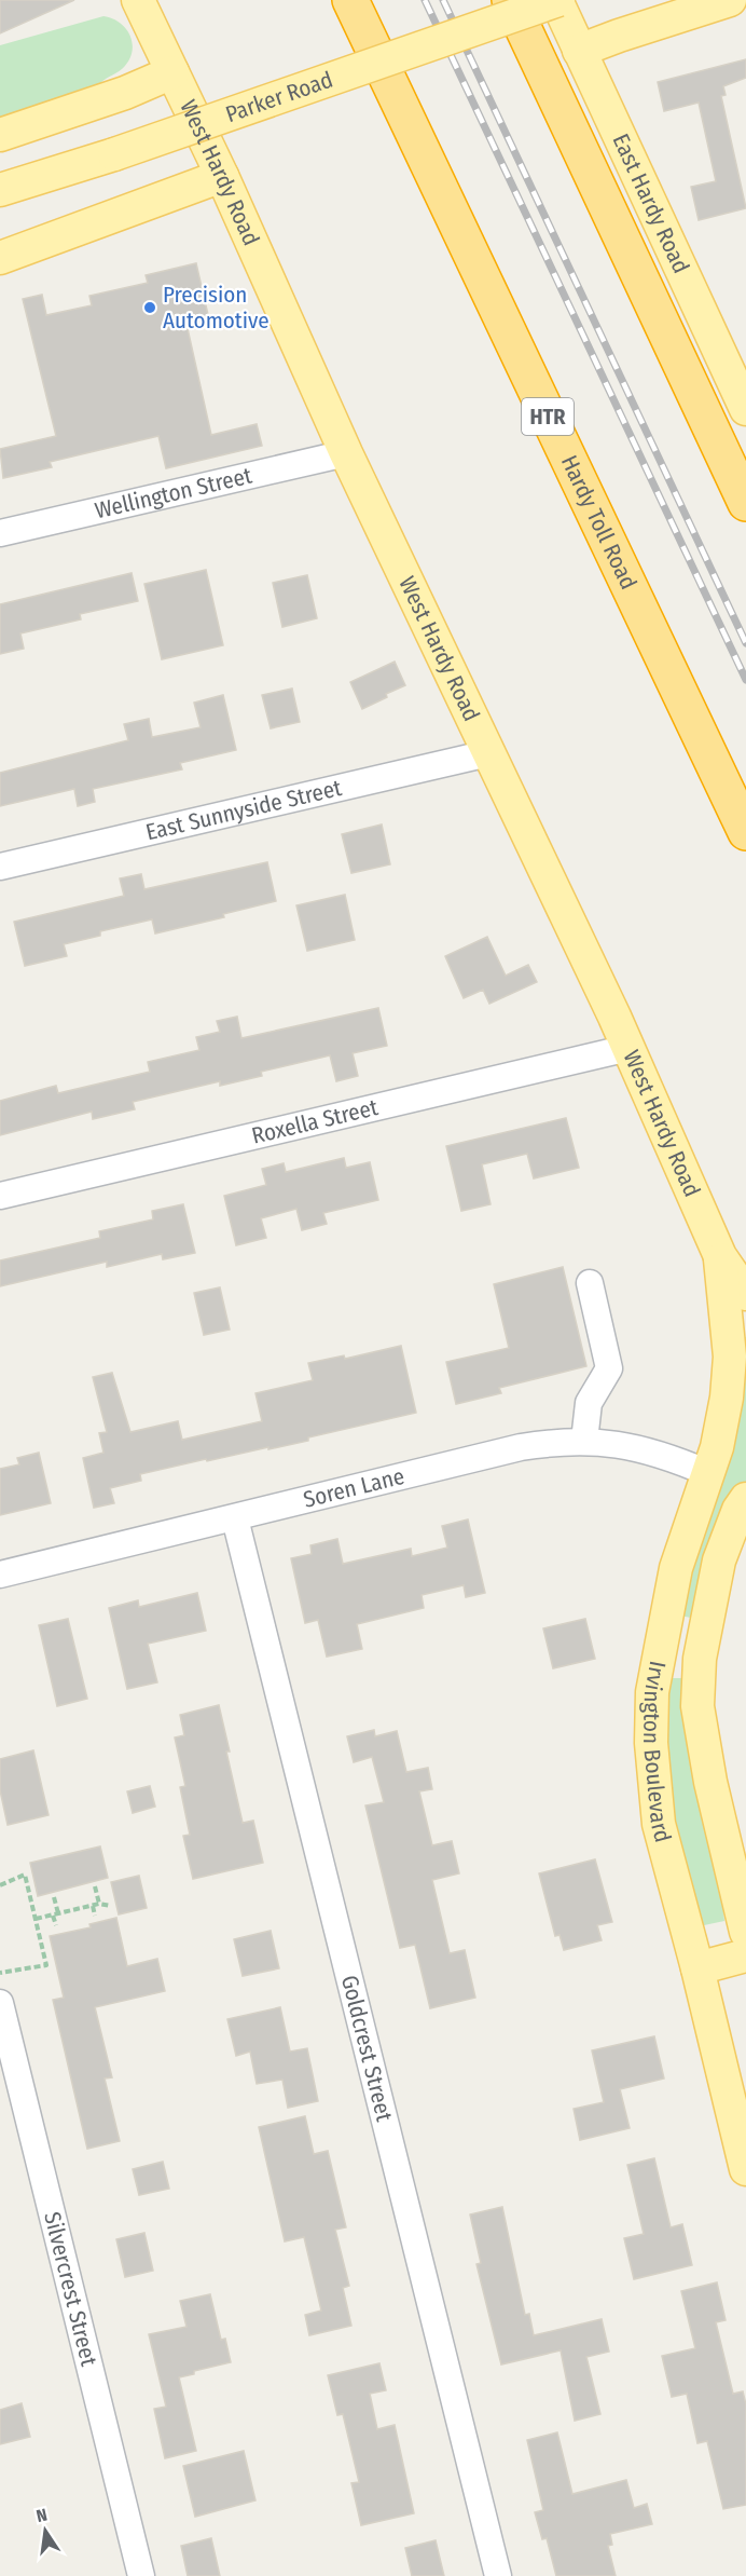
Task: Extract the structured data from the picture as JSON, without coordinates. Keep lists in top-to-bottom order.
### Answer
{
  "streets": {
    "highway": ["HTR", "Hardy Toll Road"],
    "main road": [
      "Parker Road",
      "West Hardy Road",
      "East Hardy Road",
      "Irvington Boulevard"
    ],
    "street": [
      "Wellington Street",
      "East Sunnyside Street",
      "Roxella Street",
      "Soren Lane",
      "Goldcrest Street",
      "Silvercrest Street"
    ]
  },
  "crossings": [
    ["Parker Road", "East Hardy Road"],
    ["West Hardy Road", "Wellington Street"],
    ["West Hardy Road", "East Sunnyside Street"],
    ["West Hardy Road", "Roxella Street"],
    ["West Hardy Road", "Irvington Boulevard"],
    ["Soren Lane", "Irvington Boulevard"],
    ["Soren Lane", "Goldcrest Street"]
  ],
  "places": ["Precision Automotive"],
  "north": "top"
}
